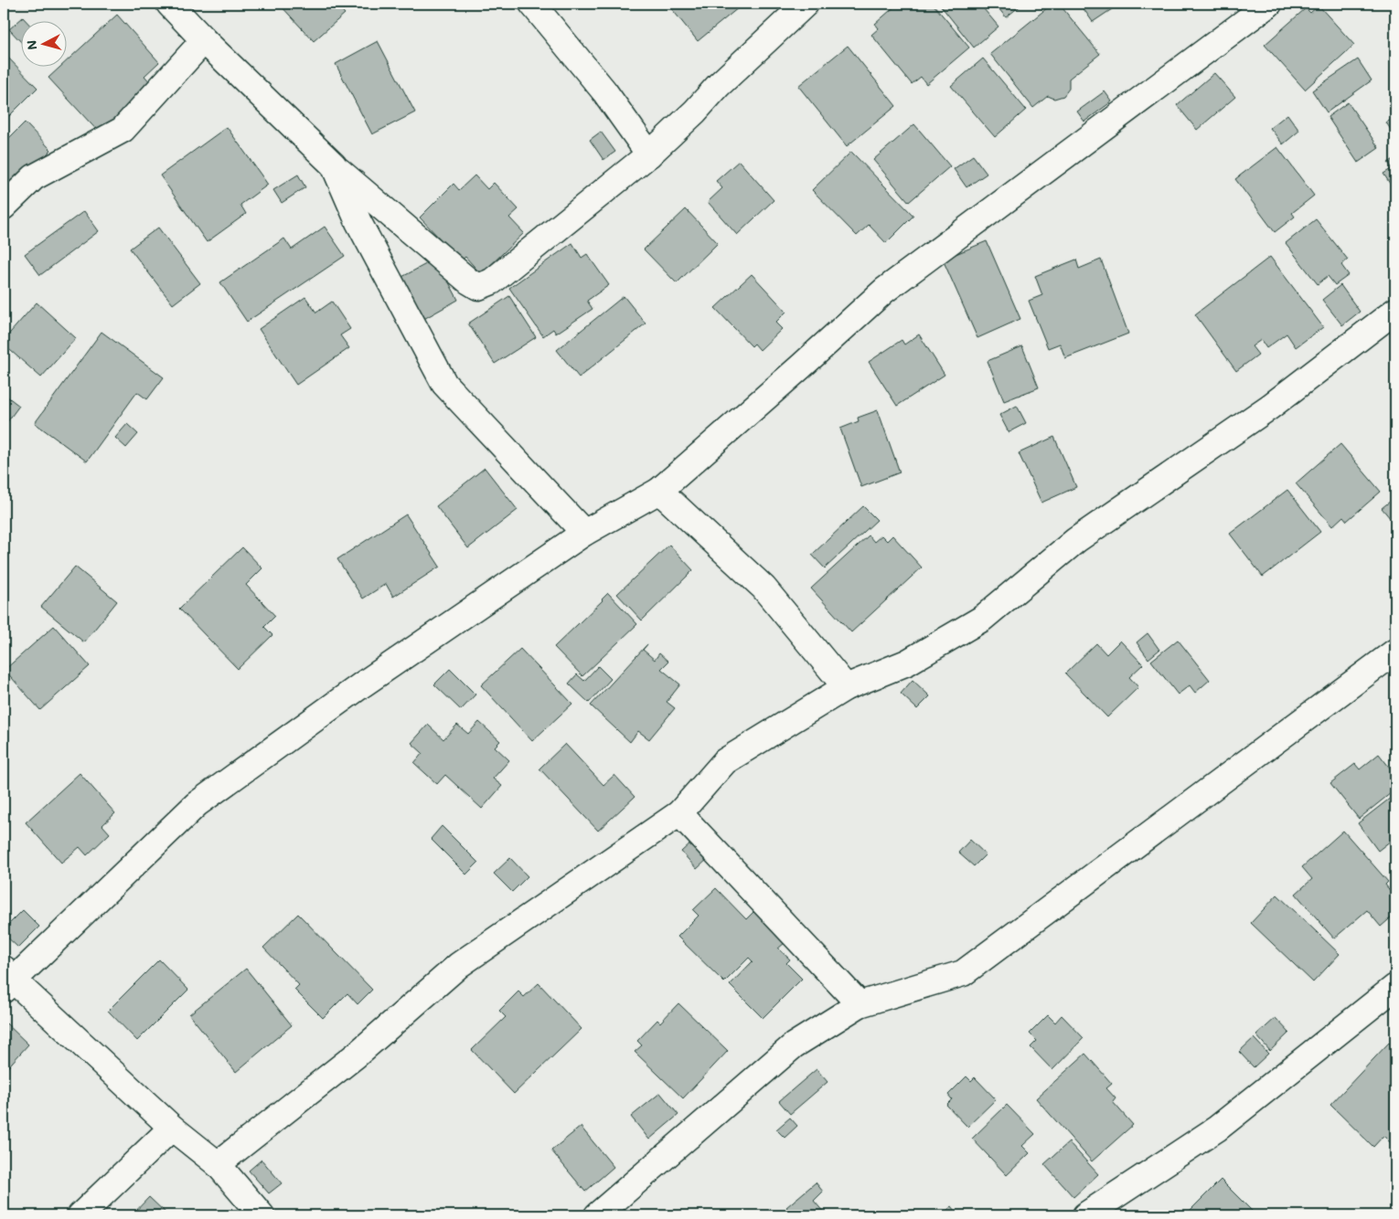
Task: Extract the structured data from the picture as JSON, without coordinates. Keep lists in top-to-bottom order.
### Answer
{
  "north": "left"
}
